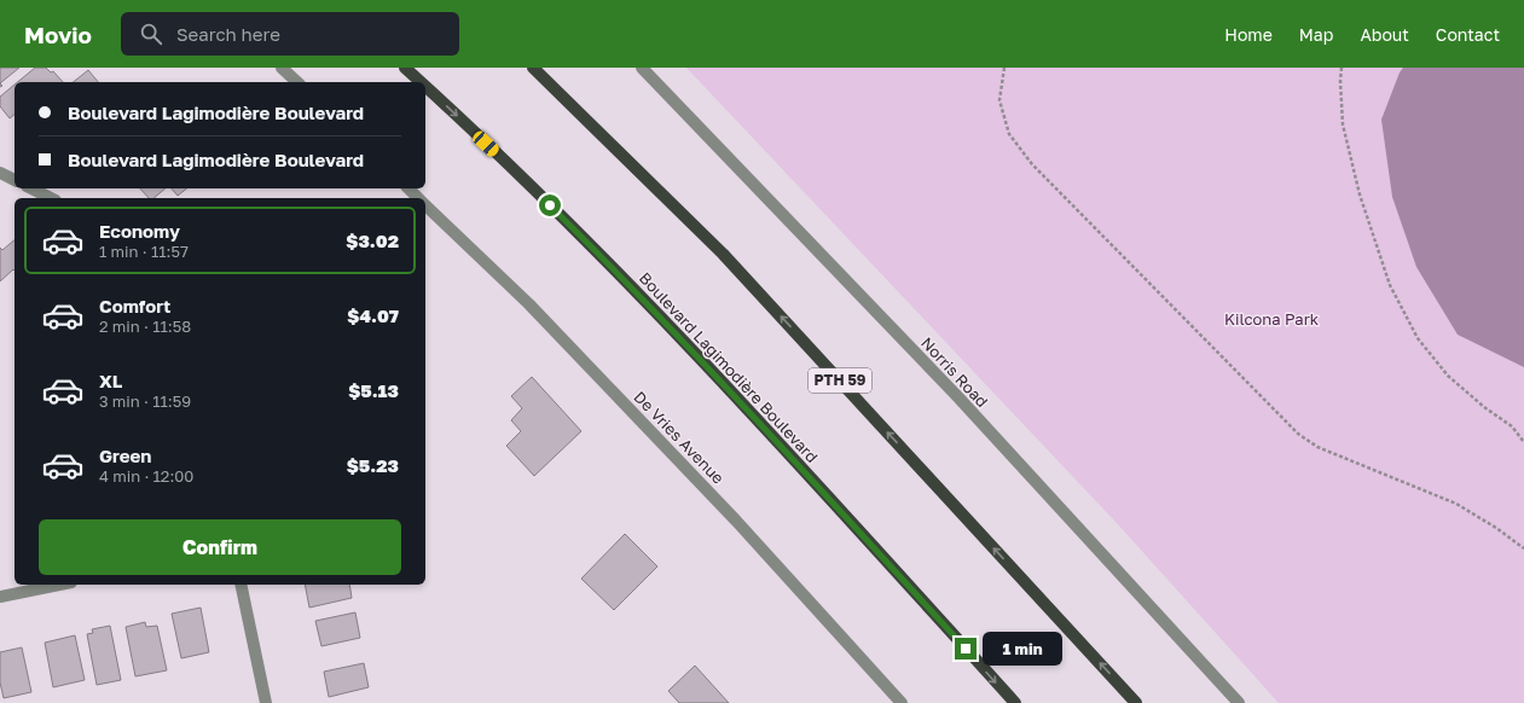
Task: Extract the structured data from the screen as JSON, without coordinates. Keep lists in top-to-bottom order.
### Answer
{
  "streets": {
    "main road": ["Boulevard Lagimodière Boulevard", "PTH 59"],
    "street": ["Norris Road", "De Vries Avenue"]
  },
  "parks": ["Kilcona Park"],
  "page": {
    "header": "Movio",
    "search": "Search here",
    "nav": [
      "Home",
      "Map",
      "About",
      "Contact"
    ],
    "banner": ["Boulevard Lagimodière Boulevard", "Boulevard Lagimodière Boulevard"],
    "list": [
      {
        "name": "Economy",
        "note": "1 min · 11:57",
        "value": "$3.02"
      },
      {
        "name": "Comfort",
        "note": "2 min · 11:58",
        "value": "$4.07"
      },
      {
        "name": "XL",
        "note": "3 min · 11:59",
        "value": "$5.13"
      },
      {
        "name": "Green",
        "note": "4 min · 12:00",
        "value": "$5.23"
      }
    ],
    "buttons": "Confirm",
    "bubble": "1 min"
  }
}
